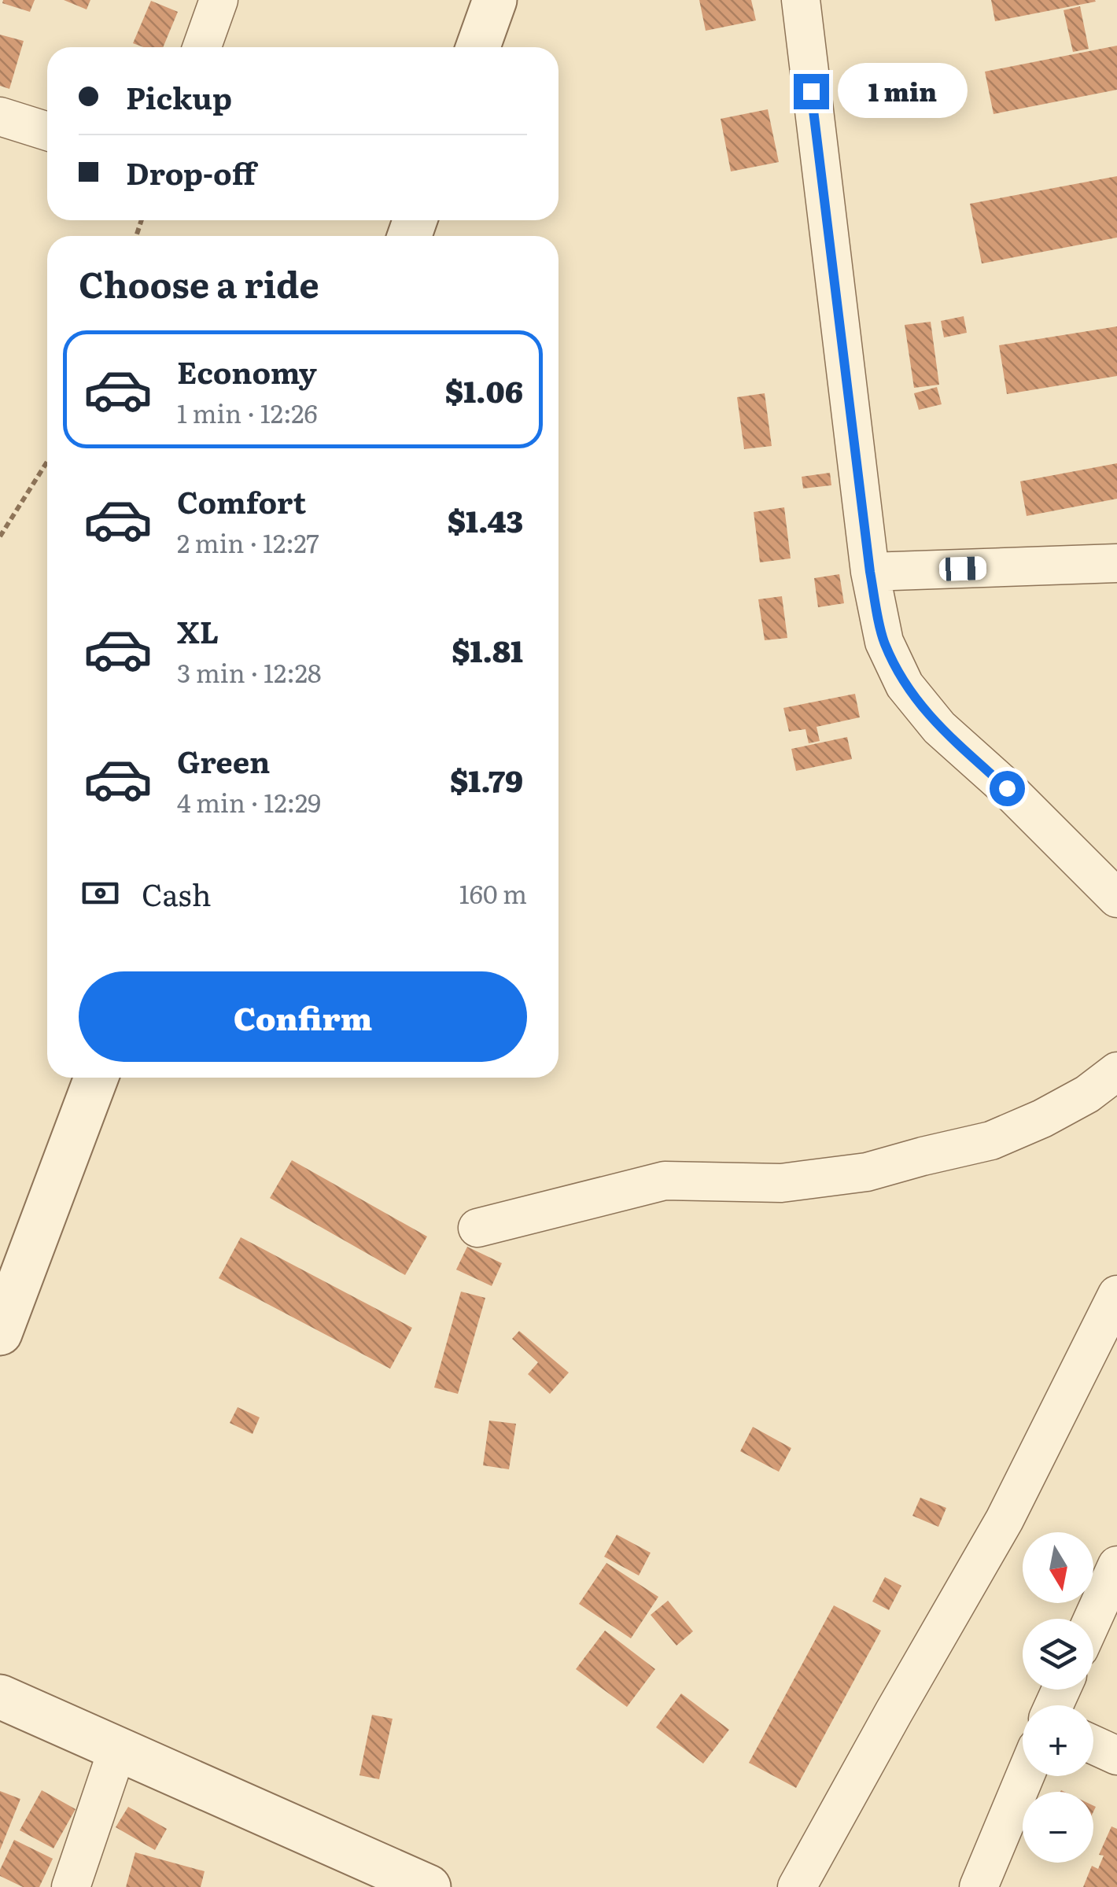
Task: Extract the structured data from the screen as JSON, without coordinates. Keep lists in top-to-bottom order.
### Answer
{
  "north": "bottom",
  "page": {
    "banner": ["Pickup", "Drop-off"],
    "bubble": "1 min",
    "heading": "Choose a ride",
    "list": [
      {
        "name": "Economy",
        "note": "1 min · 12:26",
        "value": "$1.06"
      },
      {
        "name": "Comfort",
        "note": "2 min · 12:27",
        "value": "$1.43"
      },
      {
        "name": "XL",
        "note": "3 min · 12:28",
        "value": "$1.81"
      },
      {
        "name": "Green",
        "note": "4 min · 12:29",
        "value": "$1.79"
      }
    ],
    "pay": ["Cash", "160 m"],
    "buttons": "Confirm",
    "map_buttons": ["+", "−"]
  }
}
